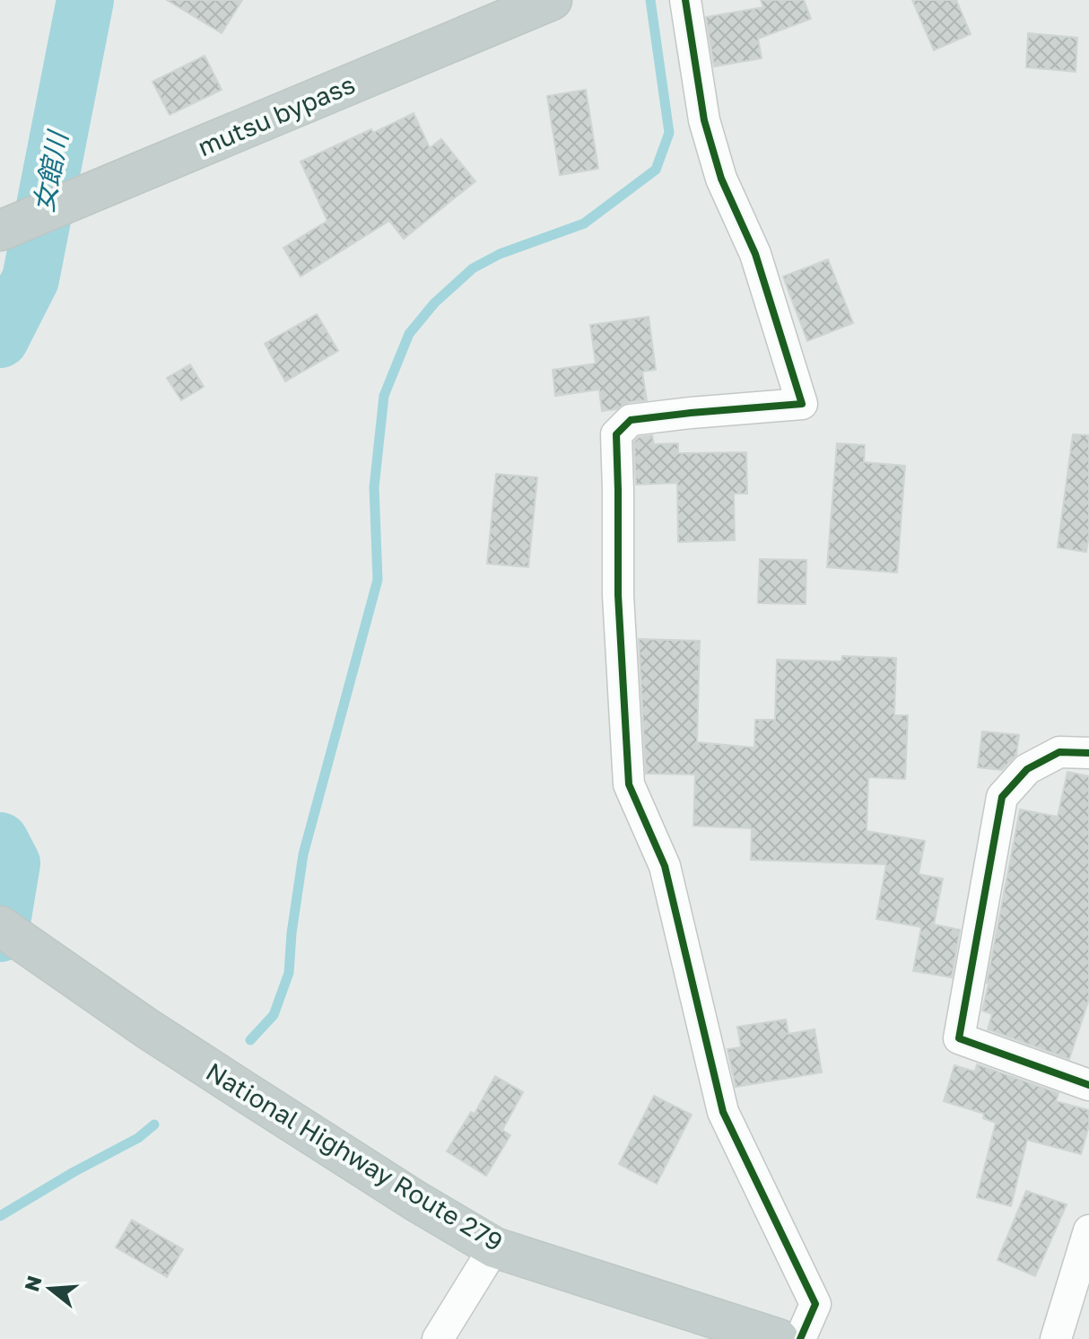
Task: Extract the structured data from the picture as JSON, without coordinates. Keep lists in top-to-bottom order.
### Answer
{
  "streets": {
    "highway": ["mutsu bypass", "National Highway Route 279"]
  },
  "water": ["女館川"],
  "north": "left"
}
